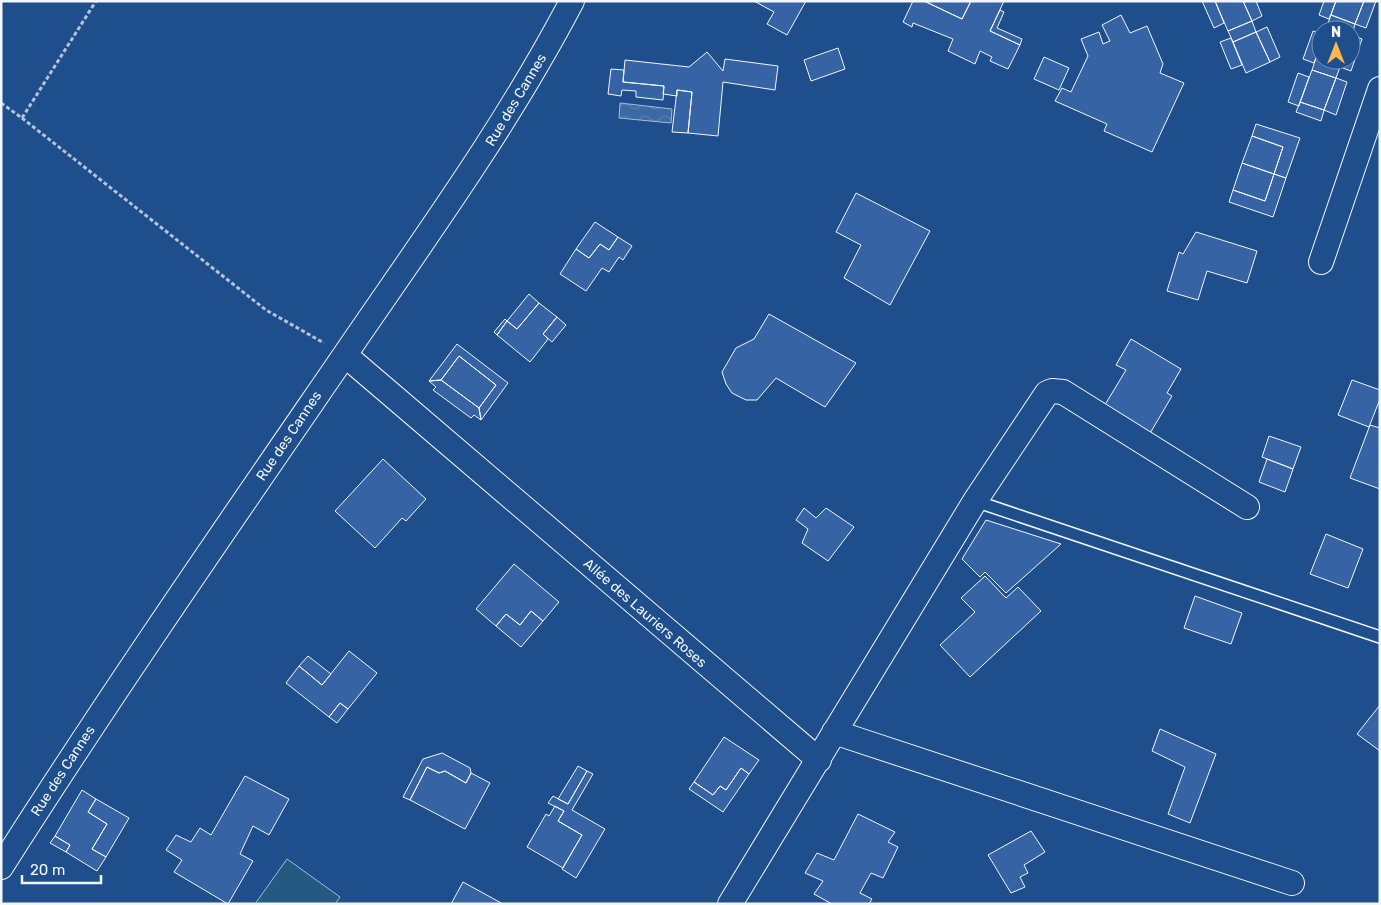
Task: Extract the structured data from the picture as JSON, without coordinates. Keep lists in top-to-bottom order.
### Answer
{
  "streets": {
    "street": ["Rue des Cannes", "Allée des Lauriers Roses"]
  },
  "crossings": [
    ["Rue des Cannes", "Allée des Lauriers Roses"]
  ],
  "scale_bar": "20 m",
  "north": "top"
}
